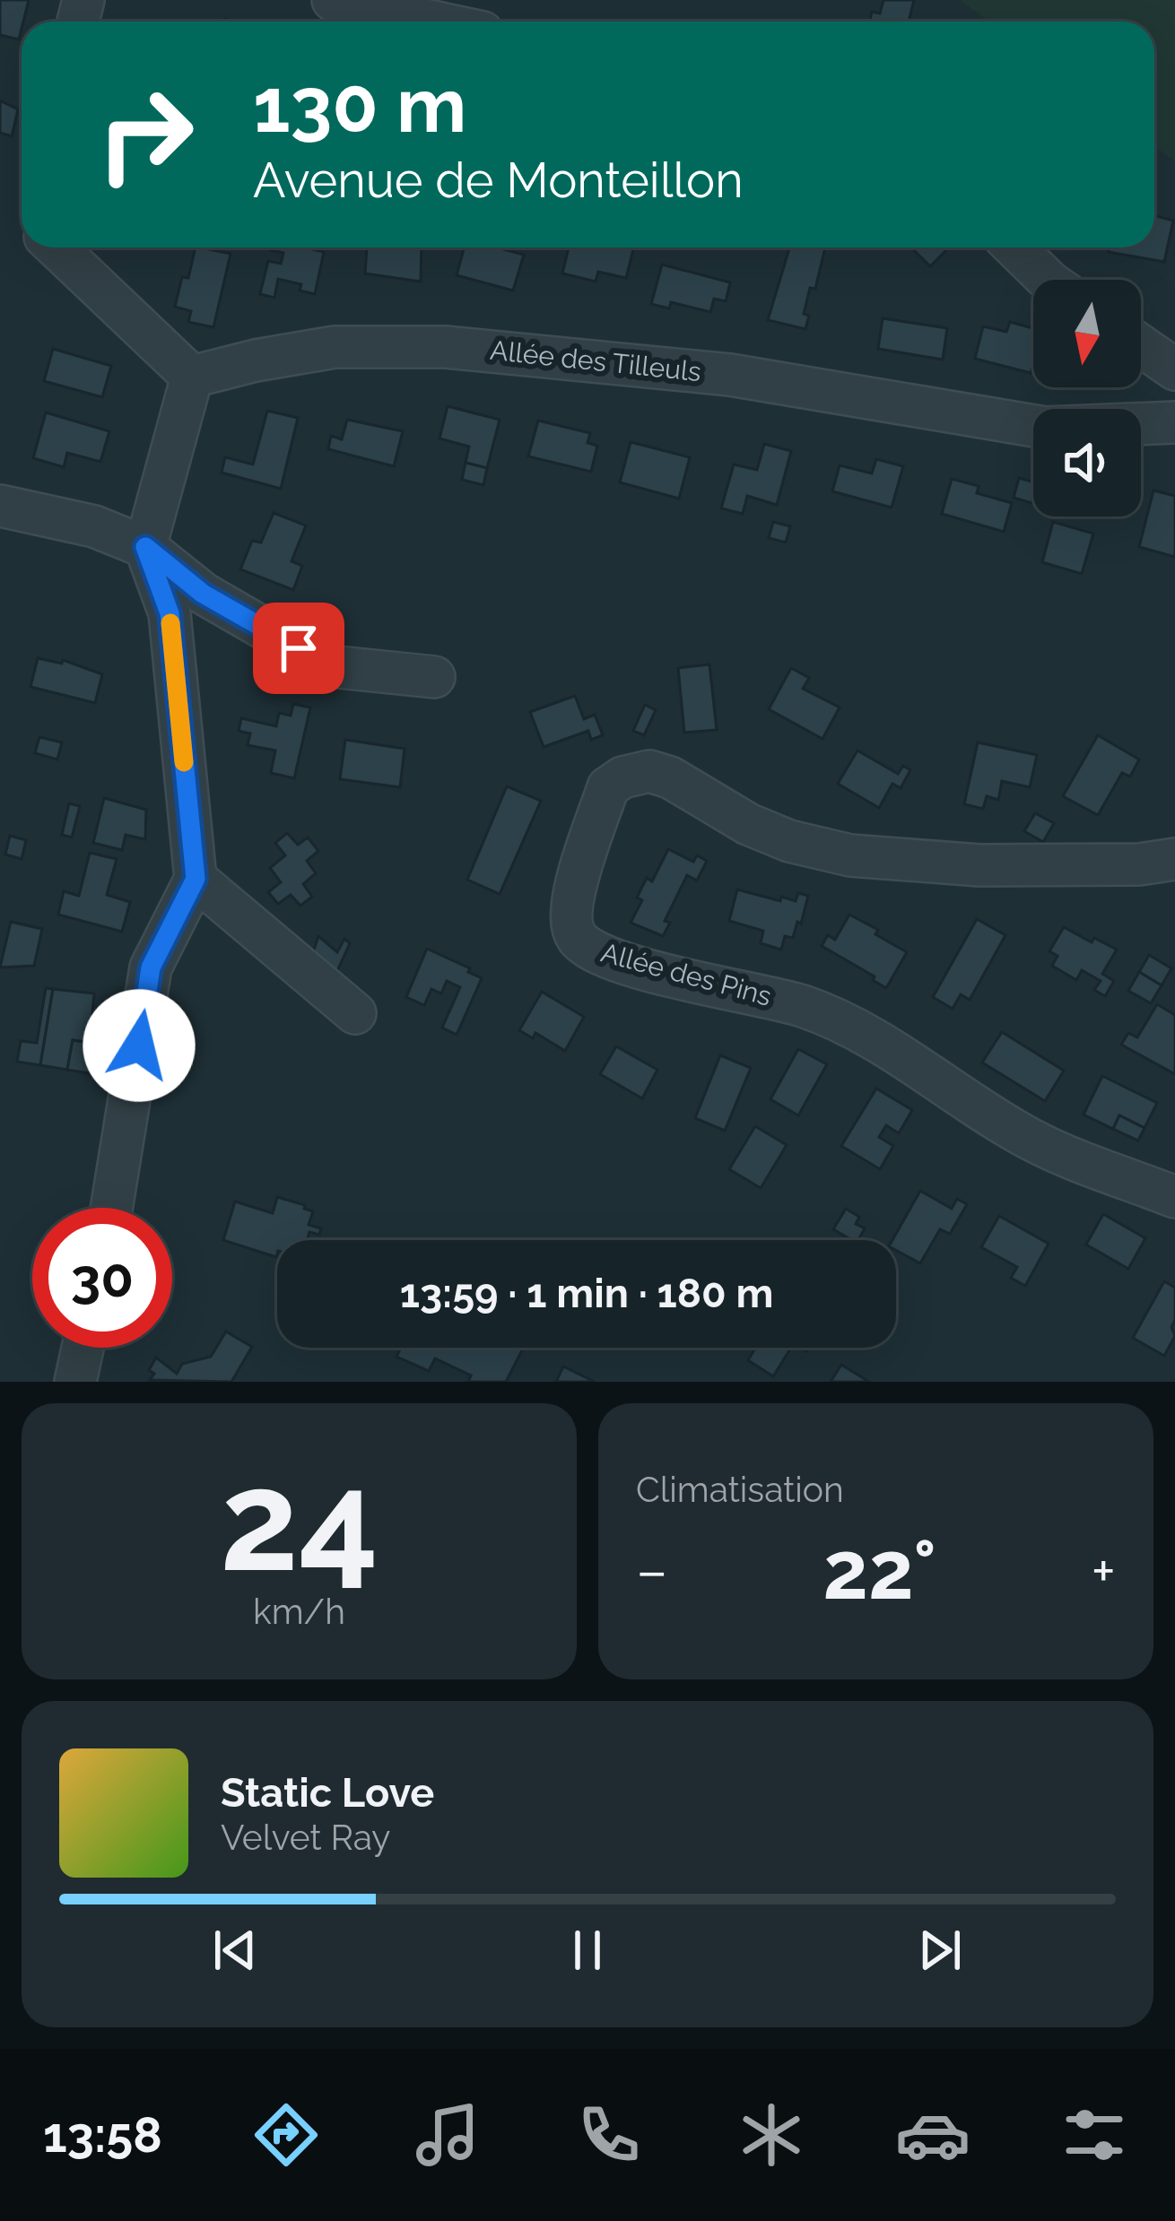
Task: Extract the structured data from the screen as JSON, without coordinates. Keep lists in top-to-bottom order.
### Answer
{
  "streets": {
    "street": ["Allée des Tilleuls", "Allée des Pins"]
  },
  "north": "bottom",
  "page": {
    "turn": ["130 m", "Avenue de Monteillon"],
    "limit": "30",
    "trip": "13:59 · 1 min · 180 m",
    "tile": [
      ["24", "km/h"],
      "Climatisation"
    ],
    "heat": ["−", "22°", "+"],
    "song": ["Static Love", "Velvet Ray"],
    "tabs": "13:58"
  }
}
